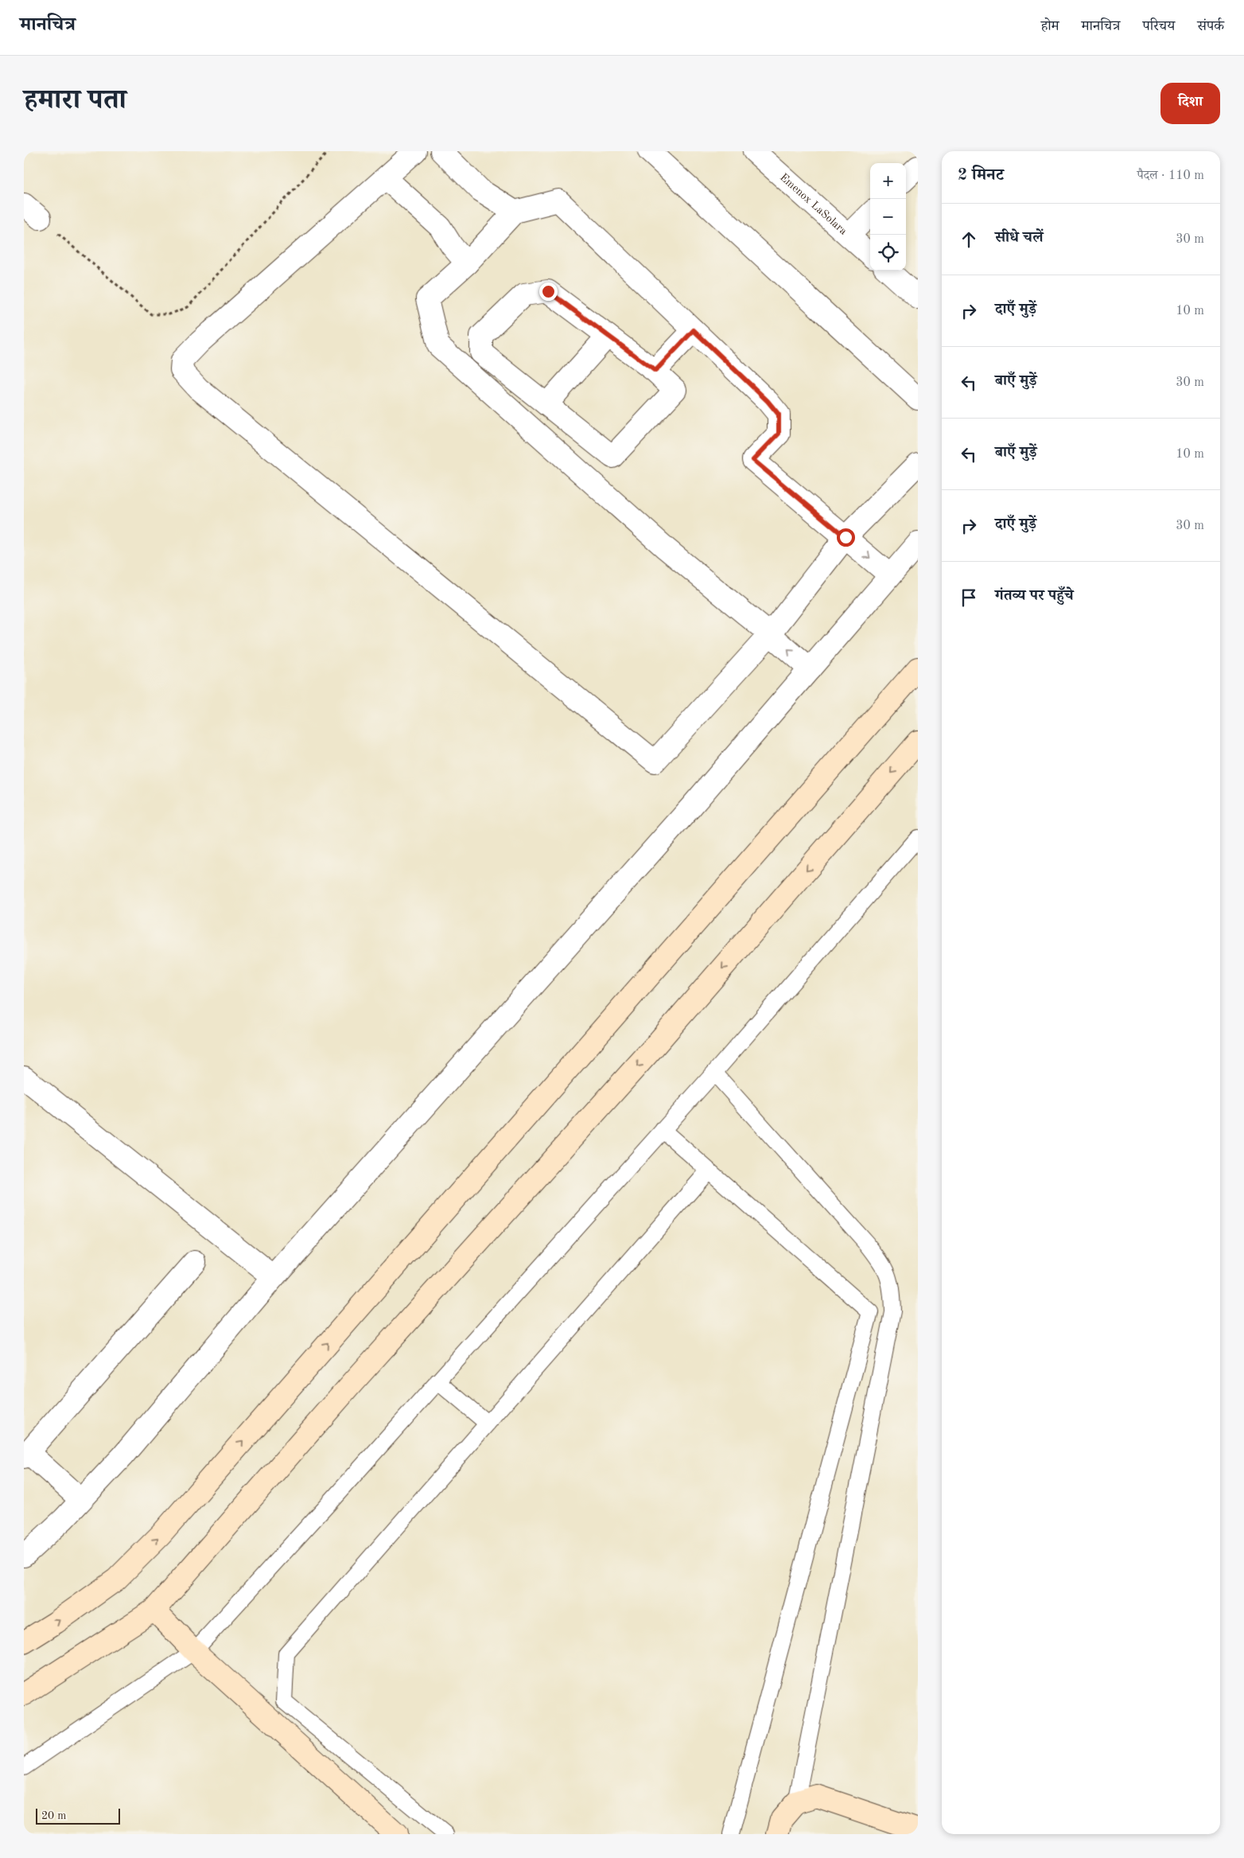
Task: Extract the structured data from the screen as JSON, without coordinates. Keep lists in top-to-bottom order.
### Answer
{
  "streets": {
    "street": ["Emenox LaSolara"]
  },
  "scale_bar": "20 m",
  "page": {
    "header": "मानचित्र",
    "nav": [
      "होम",
      "मानचित्र",
      "परिचय",
      "संपर्क"
    ],
    "title": "हमारा पता",
    "buttons": "दिशा",
    "heading": ["2 मिनट", "पैदल · 110 m"],
    "map_buttons": ["+", "−"],
    "list": [
      ["सीधे चलें", "30 m"],
      ["दाएँ मुड़ें", "10 m"],
      ["बाएँ मुड़ें", "30 m"],
      ["बाएँ मुड़ें", "10 m"],
      ["दाएँ मुड़ें", "30 m"],
      "गंतव्य पर पहुँचे"
    ],
    "scale": "20 m"
  }
}
